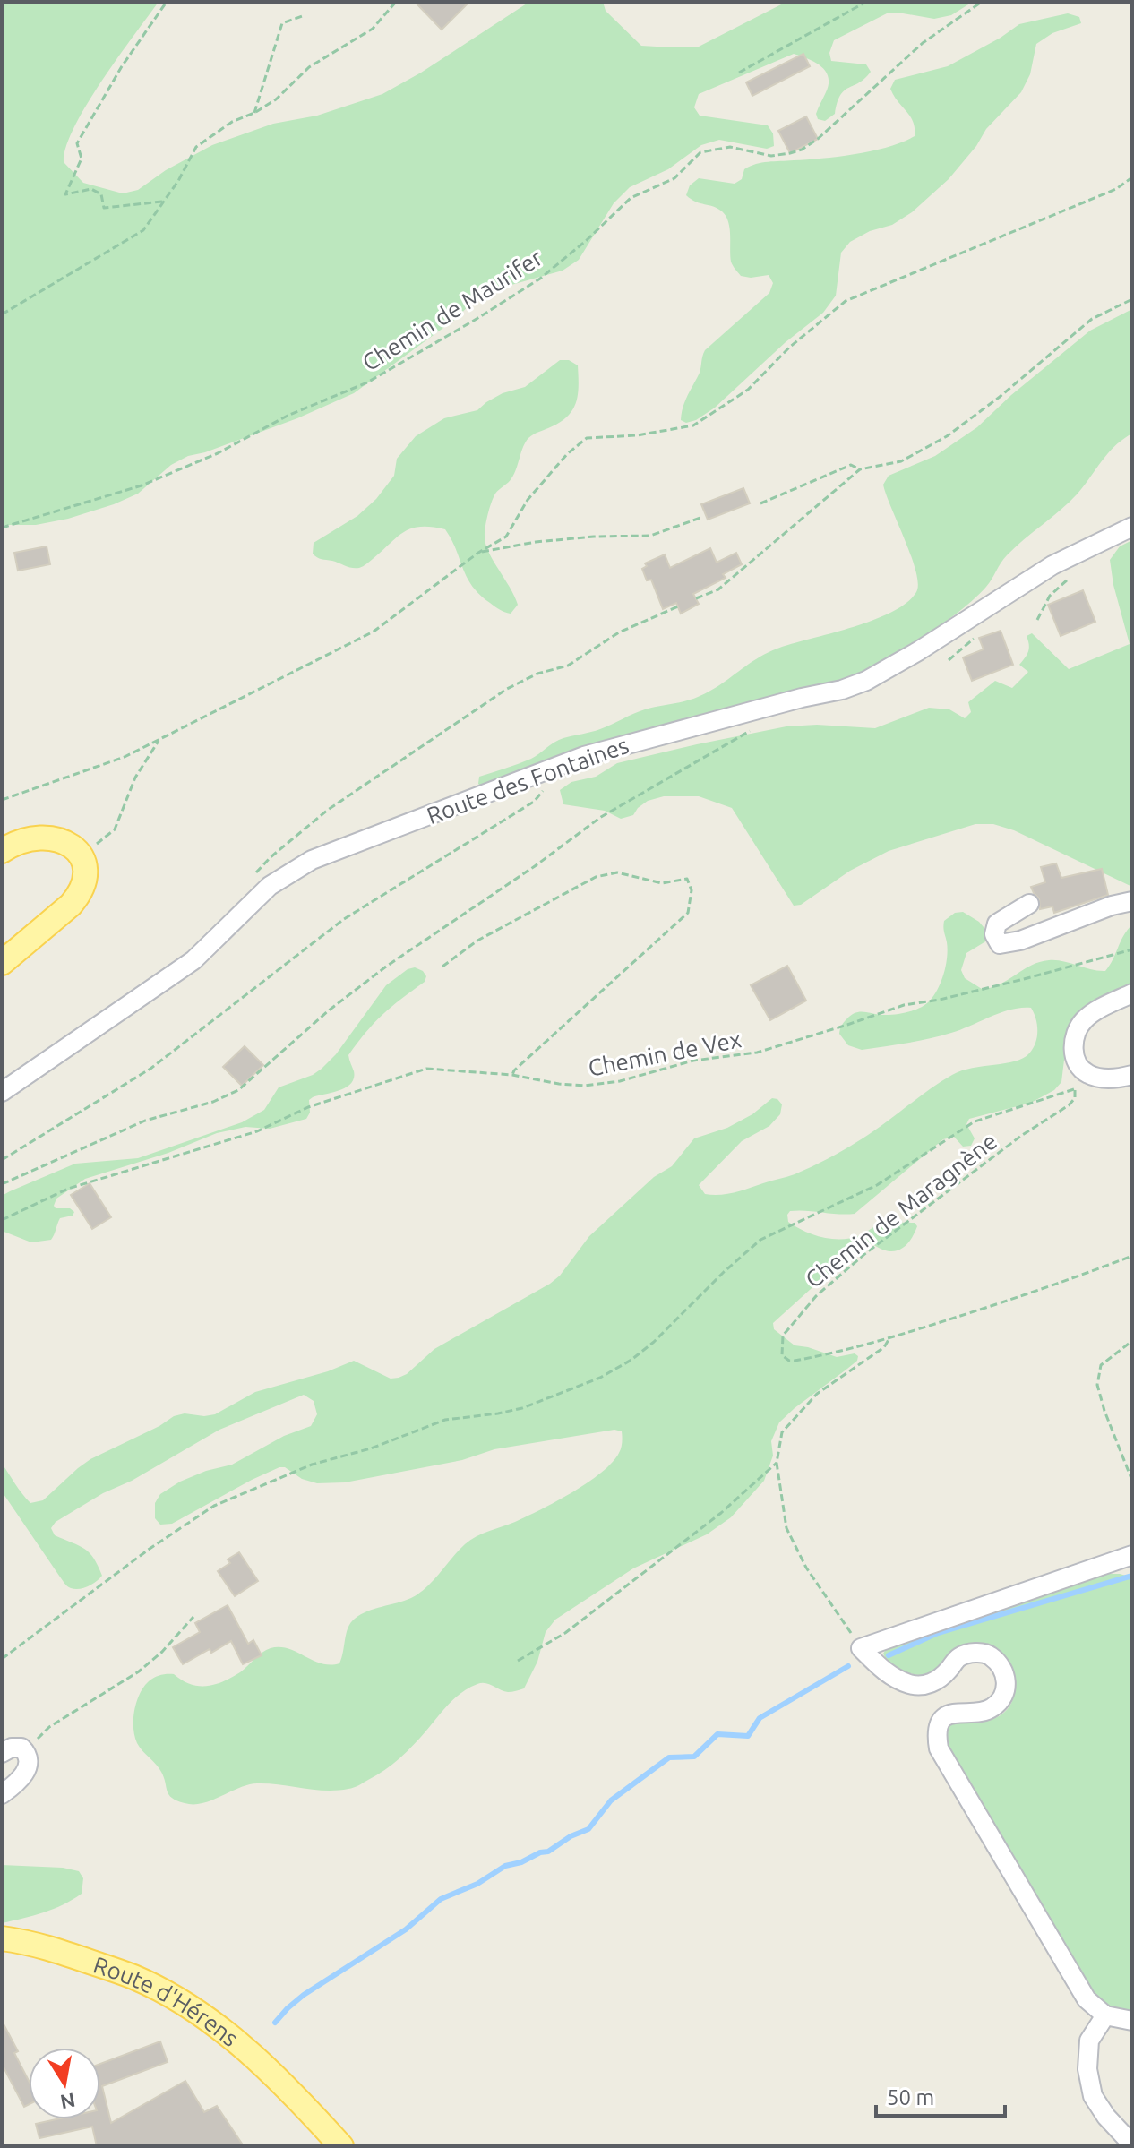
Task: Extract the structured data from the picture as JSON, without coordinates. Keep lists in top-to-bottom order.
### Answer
{
  "streets": {
    "main road": ["Route d'Hérens"],
    "street": ["Route des Fontaines"],
    "path": ["Chemin de Maurifer", "Chemin de Vex", "Chemin de Maragnène"]
  },
  "scale_bar": "50 m",
  "north": "bottom"
}
